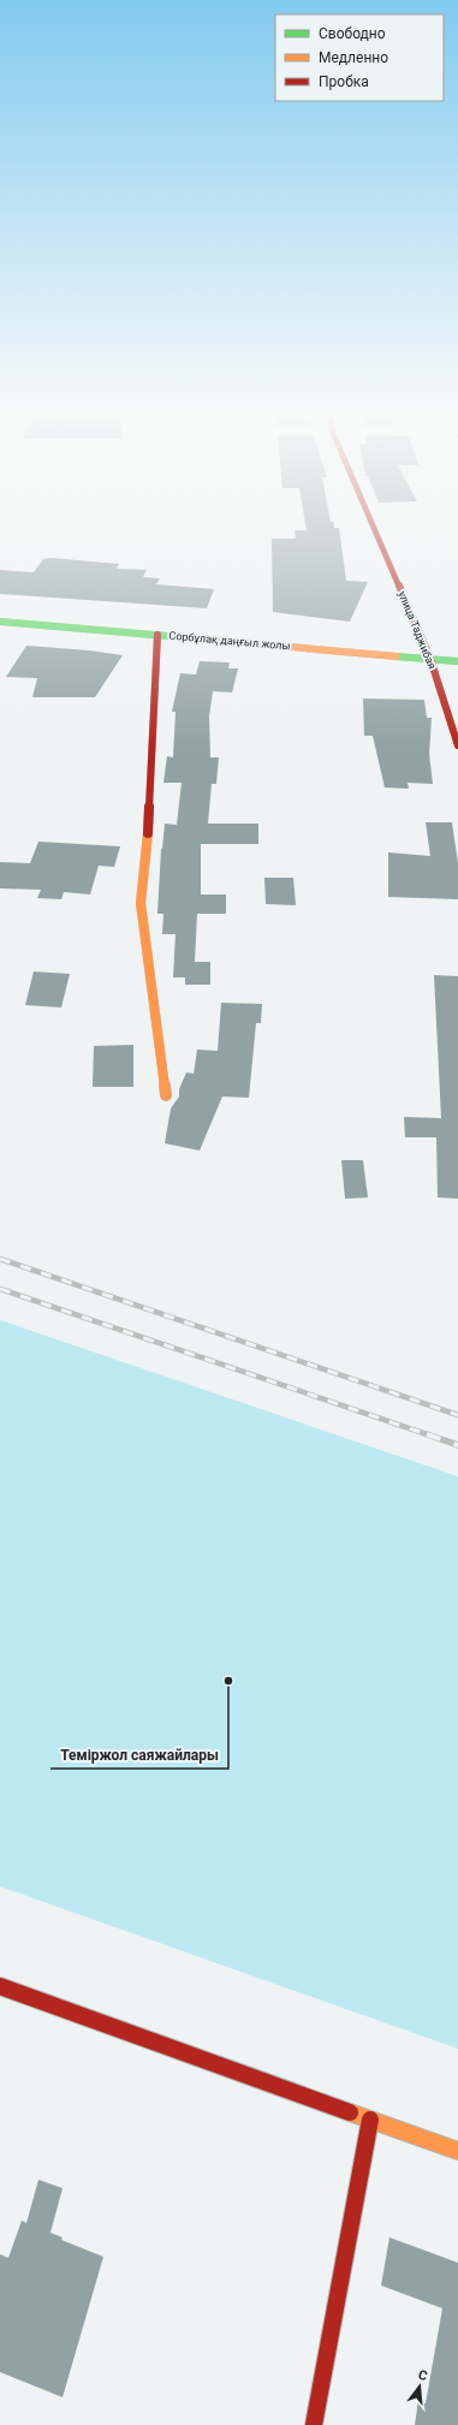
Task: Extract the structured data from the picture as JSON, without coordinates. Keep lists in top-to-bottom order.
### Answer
{
  "streets": {
    "street": ["улица Таджибая", "Сорбұлақ даңғыл жолы"]
  },
  "crossings": [
    ["улица Таджибая", "Сорбұлақ даңғыл жолы"]
  ],
  "places": ["Теміржол саяжайлары"],
  "legend": ["Свободно", "Медленно", "Пробка"],
  "north": "top"
}
